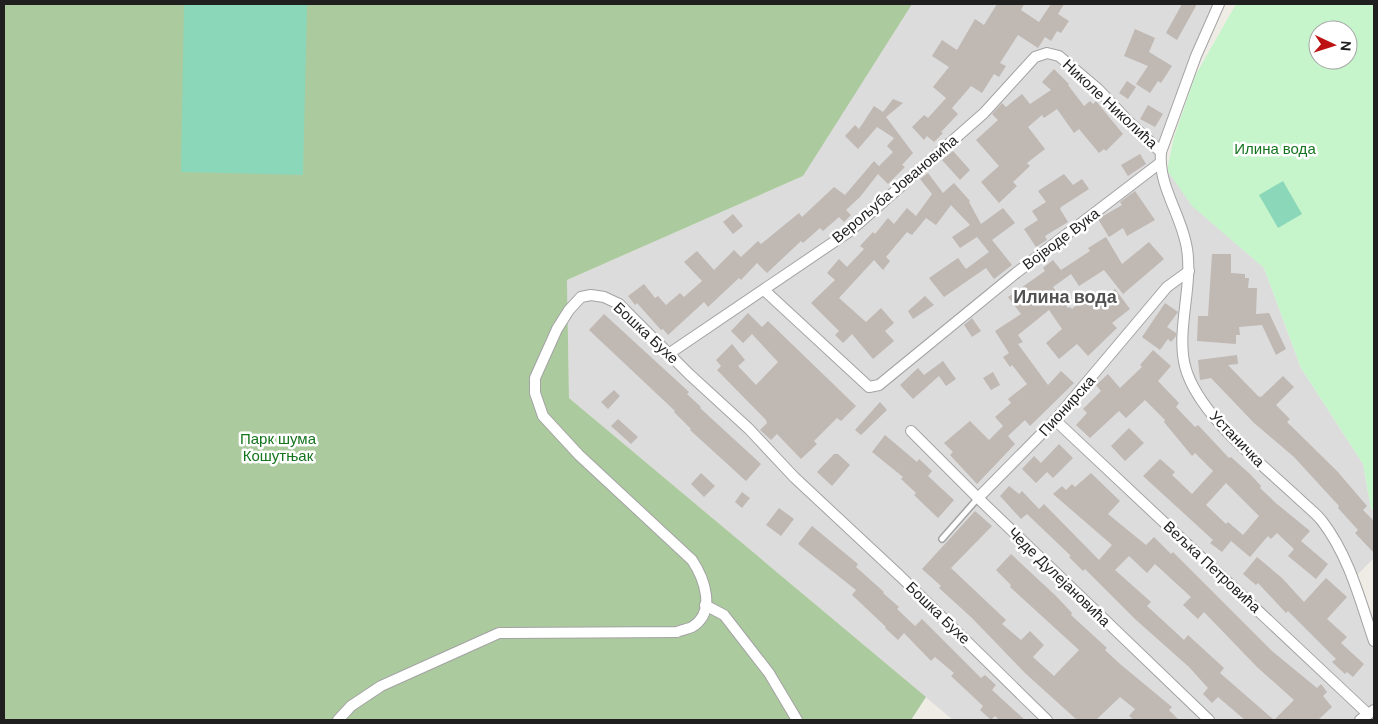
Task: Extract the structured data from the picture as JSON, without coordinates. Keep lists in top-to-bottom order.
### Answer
{
  "streets": {
    "street": [
      "Николе Николића",
      "Верољуба Јовановића",
      "Војводе Вука",
      "Бошка Бухе",
      "Пионирска",
      "Устаничка",
      "Вељка Петровића",
      "Чеде Дулејановића"
    ]
  },
  "crossings": [
    ["Николе Николића", "Верољуба Јовановића"],
    ["Николе Николића", "Устаничка"],
    ["Верољуба Јовановића", "Војводе Вука"],
    ["Верољуба Јовановића", "Бошка Бухе"],
    ["Војводе Вука", "Устаничка"],
    ["Пионирска", "Устаничка"],
    ["Пионирска", "Вељка Петровића"],
    ["Пионирска", "Чеде Дулејановића"]
  ],
  "districts": ["Илина вода"],
  "parks": ["Илина вода", "Парк шума Кошутњак"],
  "north": "right"
}
